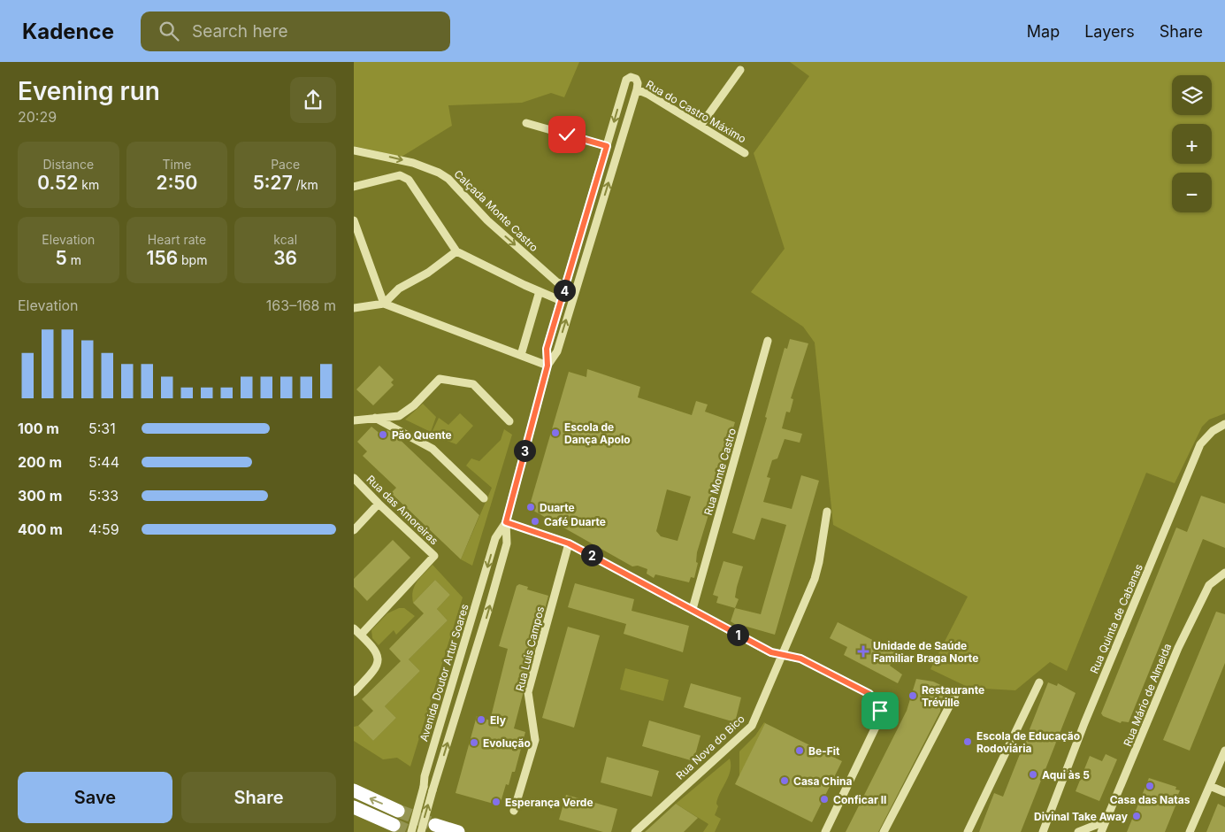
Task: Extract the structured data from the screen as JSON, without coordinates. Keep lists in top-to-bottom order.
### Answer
{
  "streets": {
    "street": [
      "Rua do Castro Máximo",
      "Calçada Monte Castro",
      "Rua Monte Castro",
      "Rua das Amoreiras",
      "Rua Quinta de Cabanas",
      "Rua Luis Campos",
      "Avenida Doutor Artur Soares",
      "Rua Mário de Almeida",
      "Rua Nova do Bico"
    ]
  },
  "crossings": [
    ["Rua do Castro Máximo", "Avenida Doutor Artur Soares"],
    ["Calçada Monte Castro", "Avenida Doutor Artur Soares"]
  ],
  "places": {
    "other": [
      "Escola de Dança Apolo",
      "Pão Quente",
      "Duarte",
      "Café Duarte",
      "Restaurante Tréville",
      "Ely",
      "Escola de Educação Rodoviária",
      "Evolução",
      "Be-Fit",
      "Aqui às 5",
      "Casa China",
      "Casa das Natas",
      "Conficar II",
      "Esperança Verde",
      "Divinal Take Away"
    ],
    "health": ["Unidade de Saúde Familiar Braga Norte"]
  },
  "page": {
    "header": "Kadence",
    "search": "Search here",
    "nav": ["Map", "Layers", "Share"],
    "heading": ["Evening run", "20:29"],
    "map_buttons": ["+", "−"],
    "stats": [
      ["Distance", "0.52 km"],
      ["Time", "2:50"],
      ["Pace", "5:27 /km"],
      ["Elevation", "5 m"],
      ["Heart rate", "156 bpm"],
      ["kcal", "36"]
    ],
    "pins": [
      "4",
      "3",
      "2",
      "1"
    ],
    "chart": ["Elevation", "163–168 m"],
    "list": [
      {
        "name": "100 m",
        "note": "5:31"
      },
      {
        "name": "200 m",
        "note": "5:44"
      },
      {
        "name": "300 m",
        "note": "5:33"
      },
      {
        "name": "400 m",
        "note": "4:59"
      }
    ],
    "buttons": ["Save", "Share"]
  }
}
